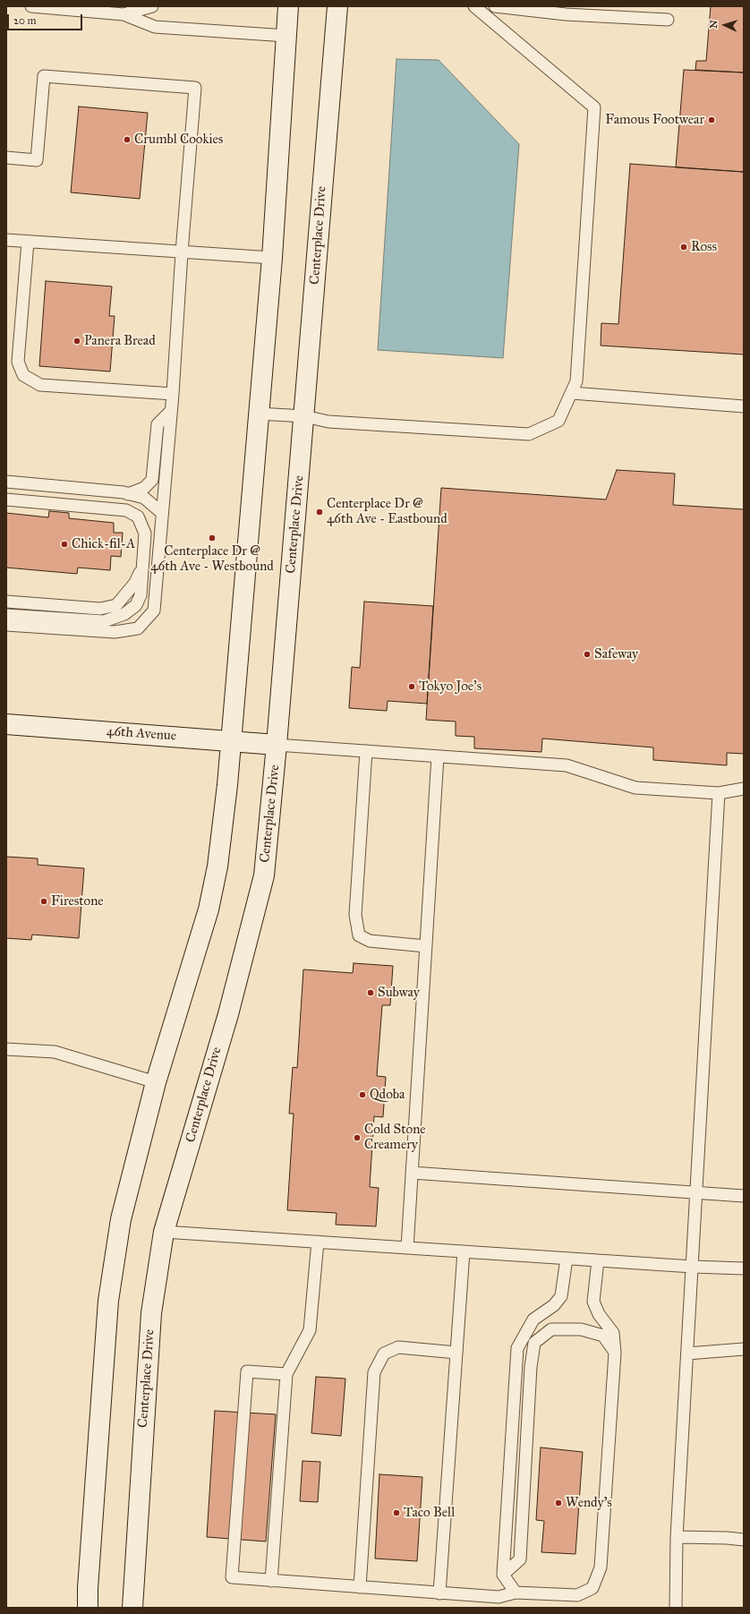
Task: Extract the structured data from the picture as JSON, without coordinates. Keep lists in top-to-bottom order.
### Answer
{
  "streets": {
    "street": ["Centerplace Drive", "46th Avenue"]
  },
  "crossings": [
    ["Centerplace Drive", "46th Avenue"]
  ],
  "places": [
    "Famous Footwear",
    "Crumbl Cookies",
    "Ross",
    "Panera Bread",
    "Centerplace Dr @ 46th Ave - Eastbound",
    "Centerplace Dr @ 46th Ave - Westbound",
    "Chick-fil-A",
    "Safeway",
    "Tokyo Joe's",
    "Firestone",
    "Subway",
    "Qdoba",
    "Cold Stone Creamery",
    "Wendy's",
    "Taco Bell"
  ],
  "scale_bar": "20 m",
  "north": "left"
}
